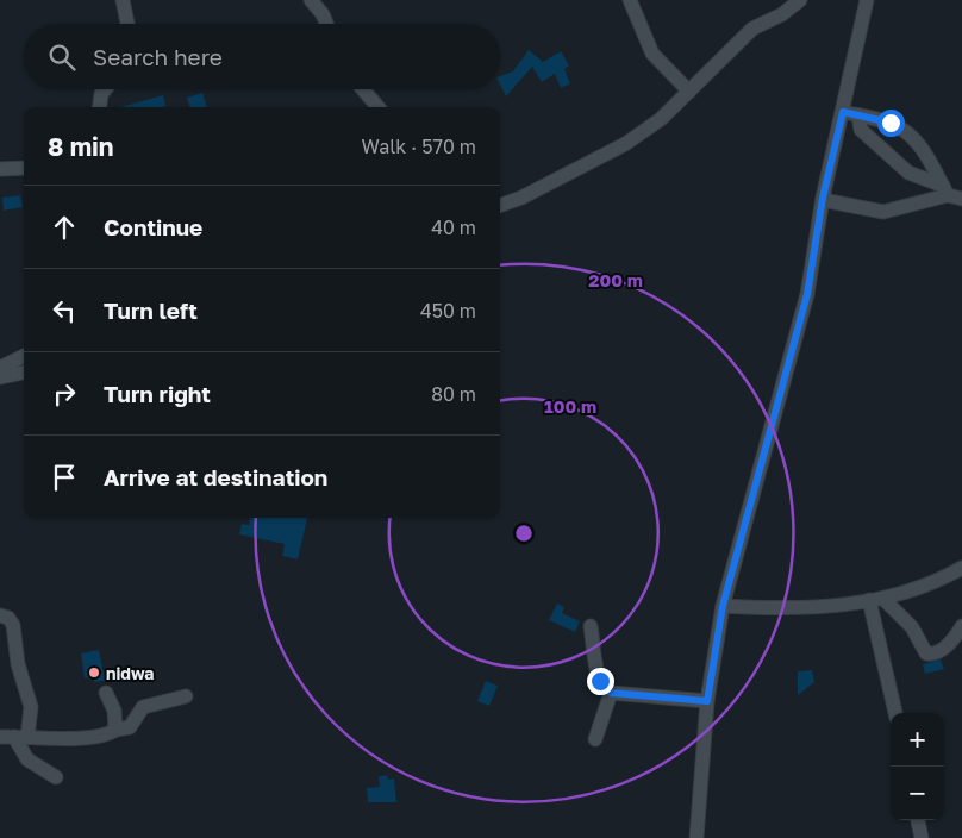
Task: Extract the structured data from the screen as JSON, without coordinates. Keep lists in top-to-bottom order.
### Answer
{
  "places": ["nidwa"],
  "page": {
    "search": "Search here",
    "heading": ["8 min", "Walk · 570 m"],
    "list": [
      ["Continue", "40 m"],
      ["Turn left", "450 m"],
      ["Turn right", "80 m"],
      "Arrive at destination"
    ],
    "map_buttons": ["+", "−"]
  },
  "rings": ["200 m", "100 m"]
}
